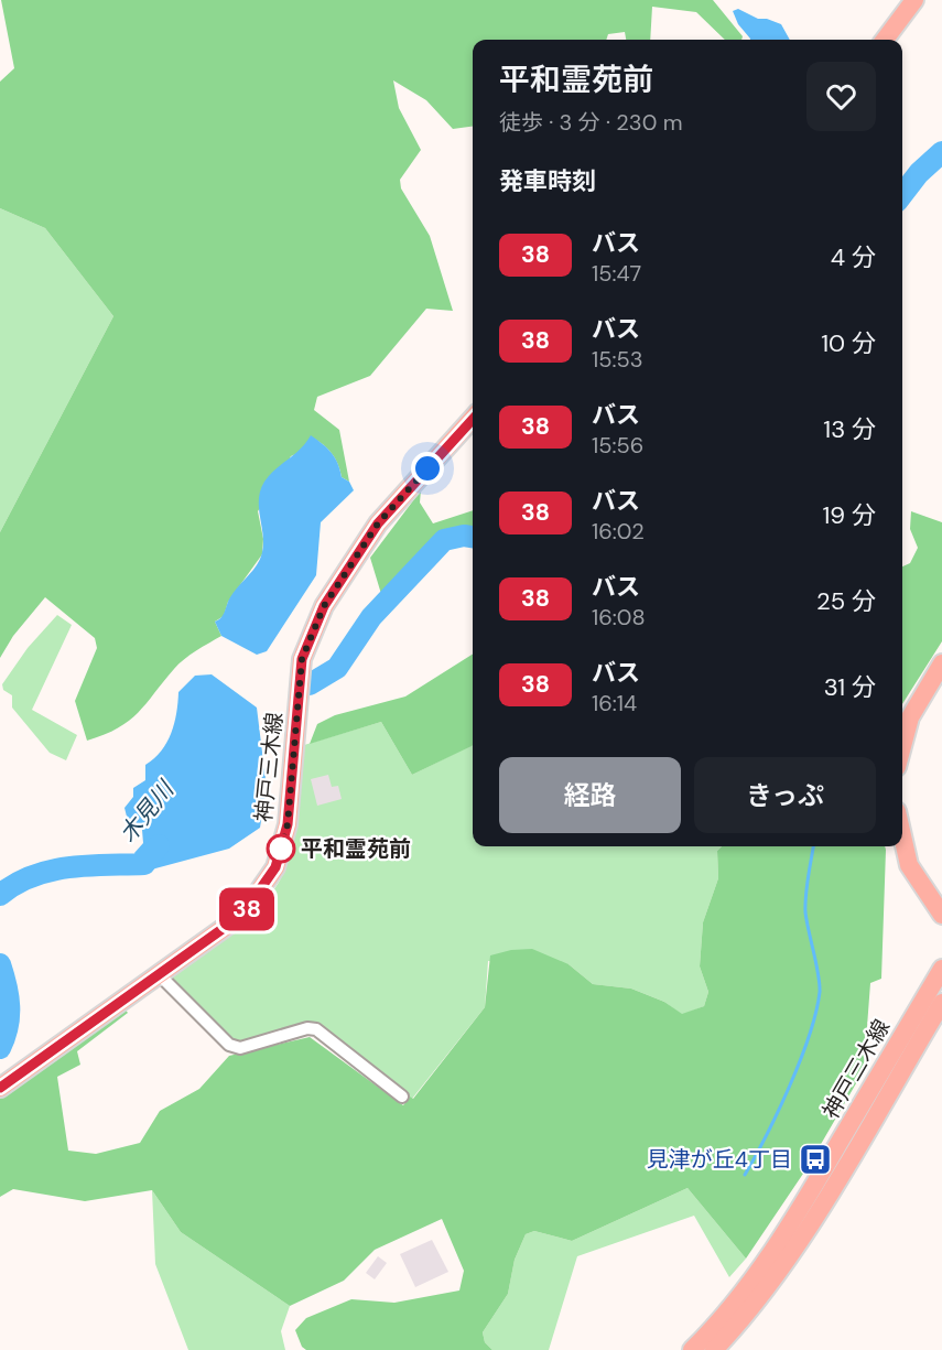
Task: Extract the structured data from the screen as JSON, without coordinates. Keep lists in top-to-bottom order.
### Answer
{
  "streets": {
    "main road": ["神戸三木線"]
  },
  "water": ["木見川"],
  "places": {
    "other": ["平和霊苑前"],
    "bus stop": ["見津が丘4丁目"]
  },
  "lines": ["bus line 38"],
  "page": {
    "on_map": "38",
    "heading": [
      ["平和霊苑前", "徒歩 · 3 分 · 230 m"],
      "発車時刻"
    ],
    "list": [
      {
        "mark": "38",
        "name": "バス",
        "note": "15:47",
        "value": "4 分"
      },
      {
        "mark": "38",
        "name": "バス",
        "note": "15:53",
        "value": "10 分"
      },
      {
        "mark": "38",
        "name": "バス",
        "note": "15:56",
        "value": "13 分"
      },
      {
        "mark": "38",
        "name": "バス",
        "note": "16:02",
        "value": "19 分"
      },
      {
        "mark": "38",
        "name": "バス",
        "note": "16:08",
        "value": "25 分"
      },
      {
        "mark": "38",
        "name": "バス",
        "note": "16:14",
        "value": "31 分"
      }
    ],
    "buttons": ["経路", "きっぷ"]
  }
}
